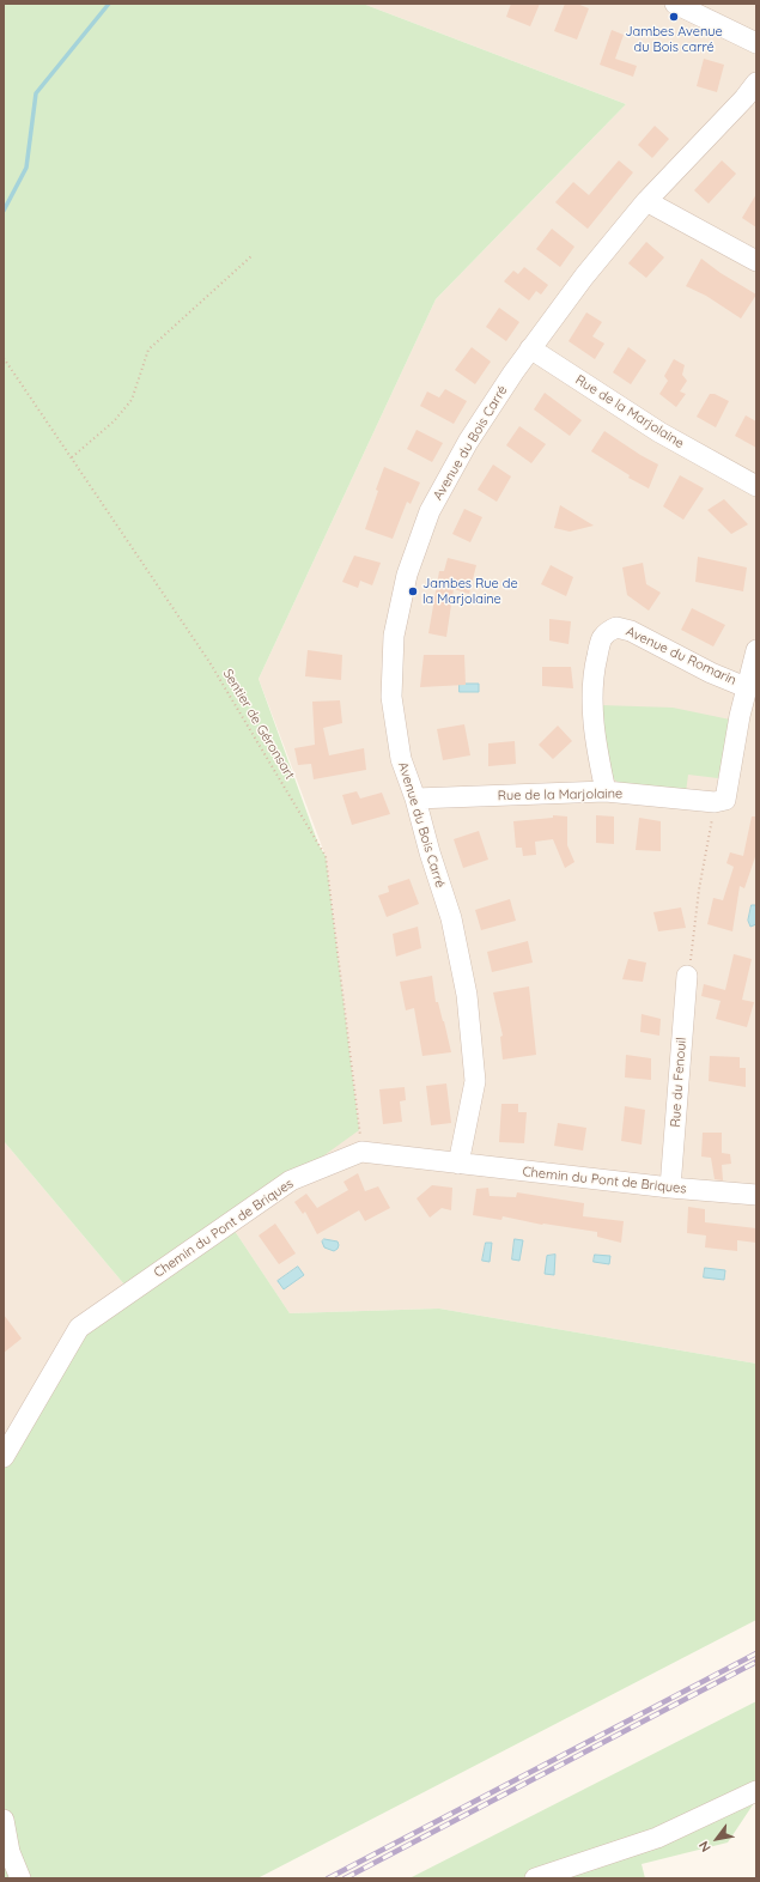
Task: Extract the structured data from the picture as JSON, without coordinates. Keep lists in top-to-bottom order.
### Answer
{
  "streets": {
    "street": [
      "Rue de la Marjolaine",
      "Avenue du Bois Carré",
      "Avenue du Romarin",
      "Rue du Fenouil",
      "Chemin du Pont de Briques"
    ],
    "path": ["Sentier de Géronsart"]
  },
  "crossings": [
    ["Rue de la Marjolaine", "Avenue du Bois Carré"],
    ["Rue de la Marjolaine", "Avenue du Romarin"],
    ["Avenue du Bois Carré", "Chemin du Pont de Briques"],
    ["Sentier de Géronsart", "Chemin du Pont de Briques"],
    ["Rue du Fenouil", "Chemin du Pont de Briques"]
  ],
  "places": ["Jambes Avenue du Bois carré", "Jambes Rue de la Marjolaine"],
  "north": "bottom left"
}
